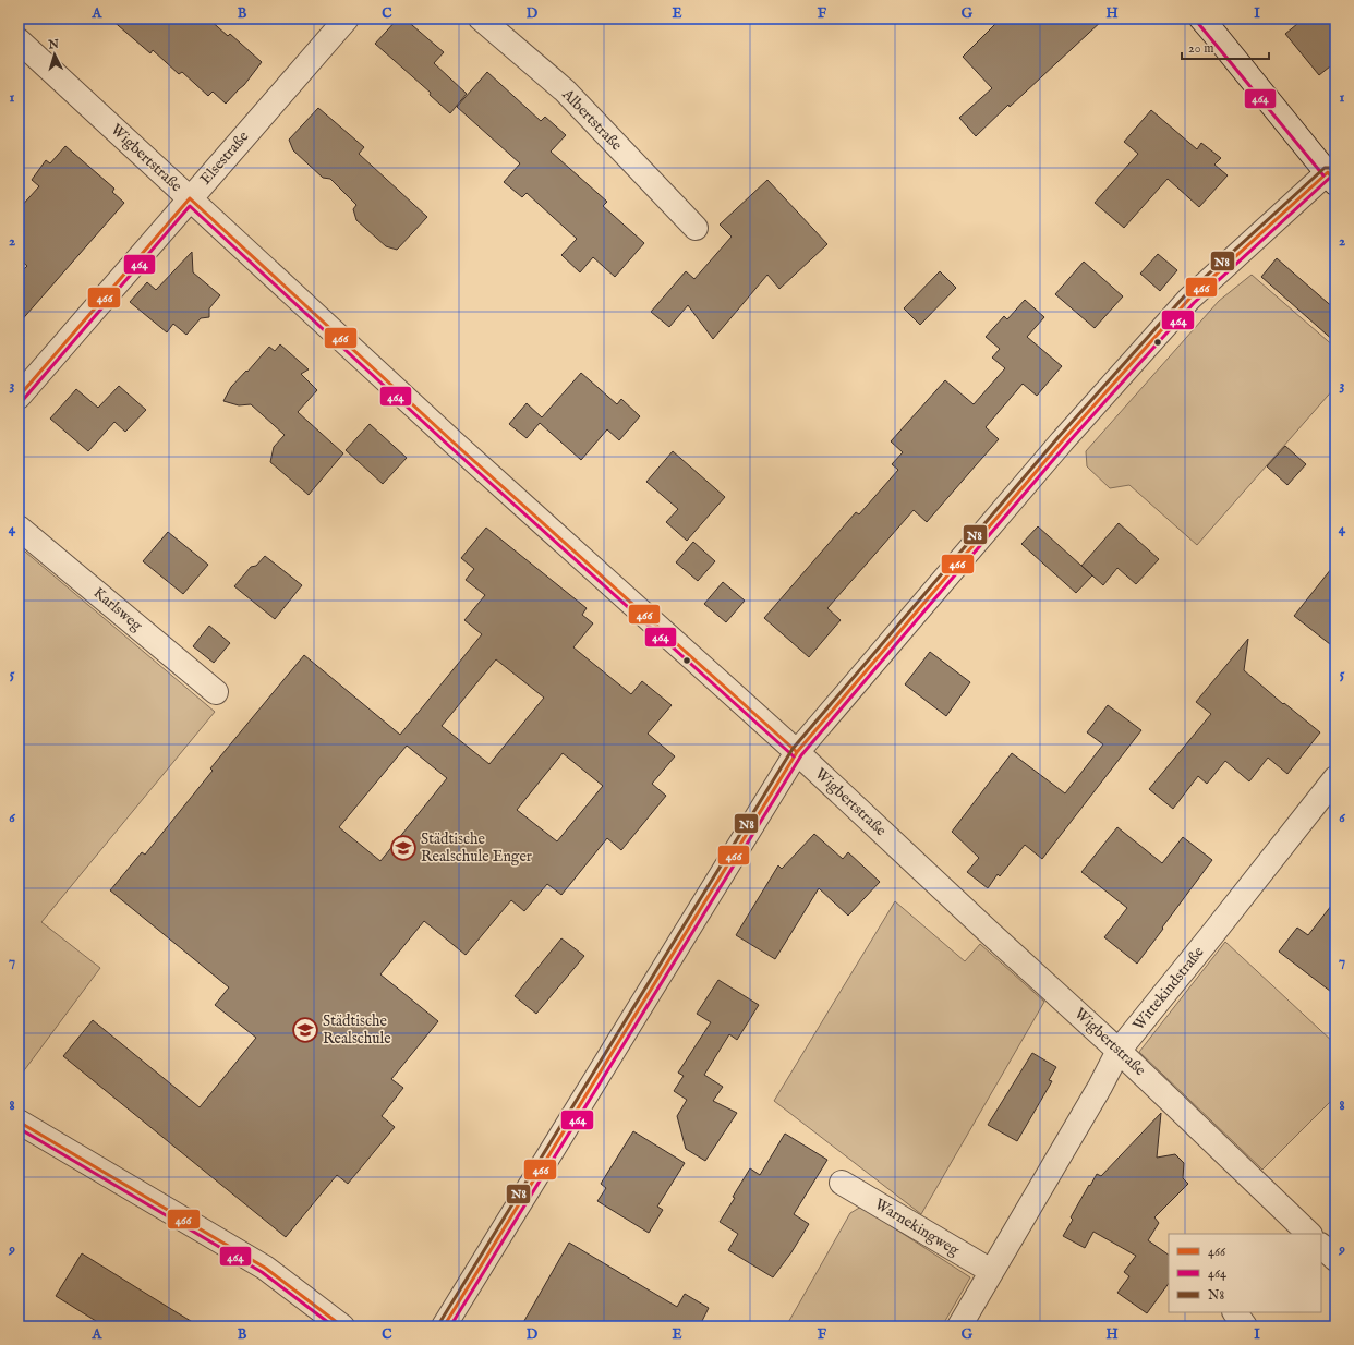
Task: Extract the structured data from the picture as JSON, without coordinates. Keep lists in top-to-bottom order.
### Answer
{
  "streets": {
    "street": [
      "Albertstraße",
      "Wigbertstraße",
      "Elsestraße",
      "Karlsweg",
      "Wittekindstraße",
      "Warnekingweg"
    ]
  },
  "crossings": [
    ["Wigbertstraße", "Elsestraße"],
    ["Wigbertstraße", "Wittekindstraße"],
    ["Wittekindstraße", "Warnekingweg"]
  ],
  "places": {
    "school or university": ["Städtische Realschule Enger", "Städtische Realschule"]
  },
  "lines": ["transit line 464", "transit line N8", "transit line 466"],
  "legend": ["466", "464", "N8"],
  "scale_bar": "20 m",
  "north": "top",
  "grid": {
    "columns": [
      "A",
      "B",
      "C",
      "D",
      "E",
      "F",
      "G",
      "H",
      "I"
    ],
    "rows": [
      "1",
      "2",
      "3",
      "4",
      "5",
      "6",
      "7",
      "8",
      "9"
    ]
  }
}
